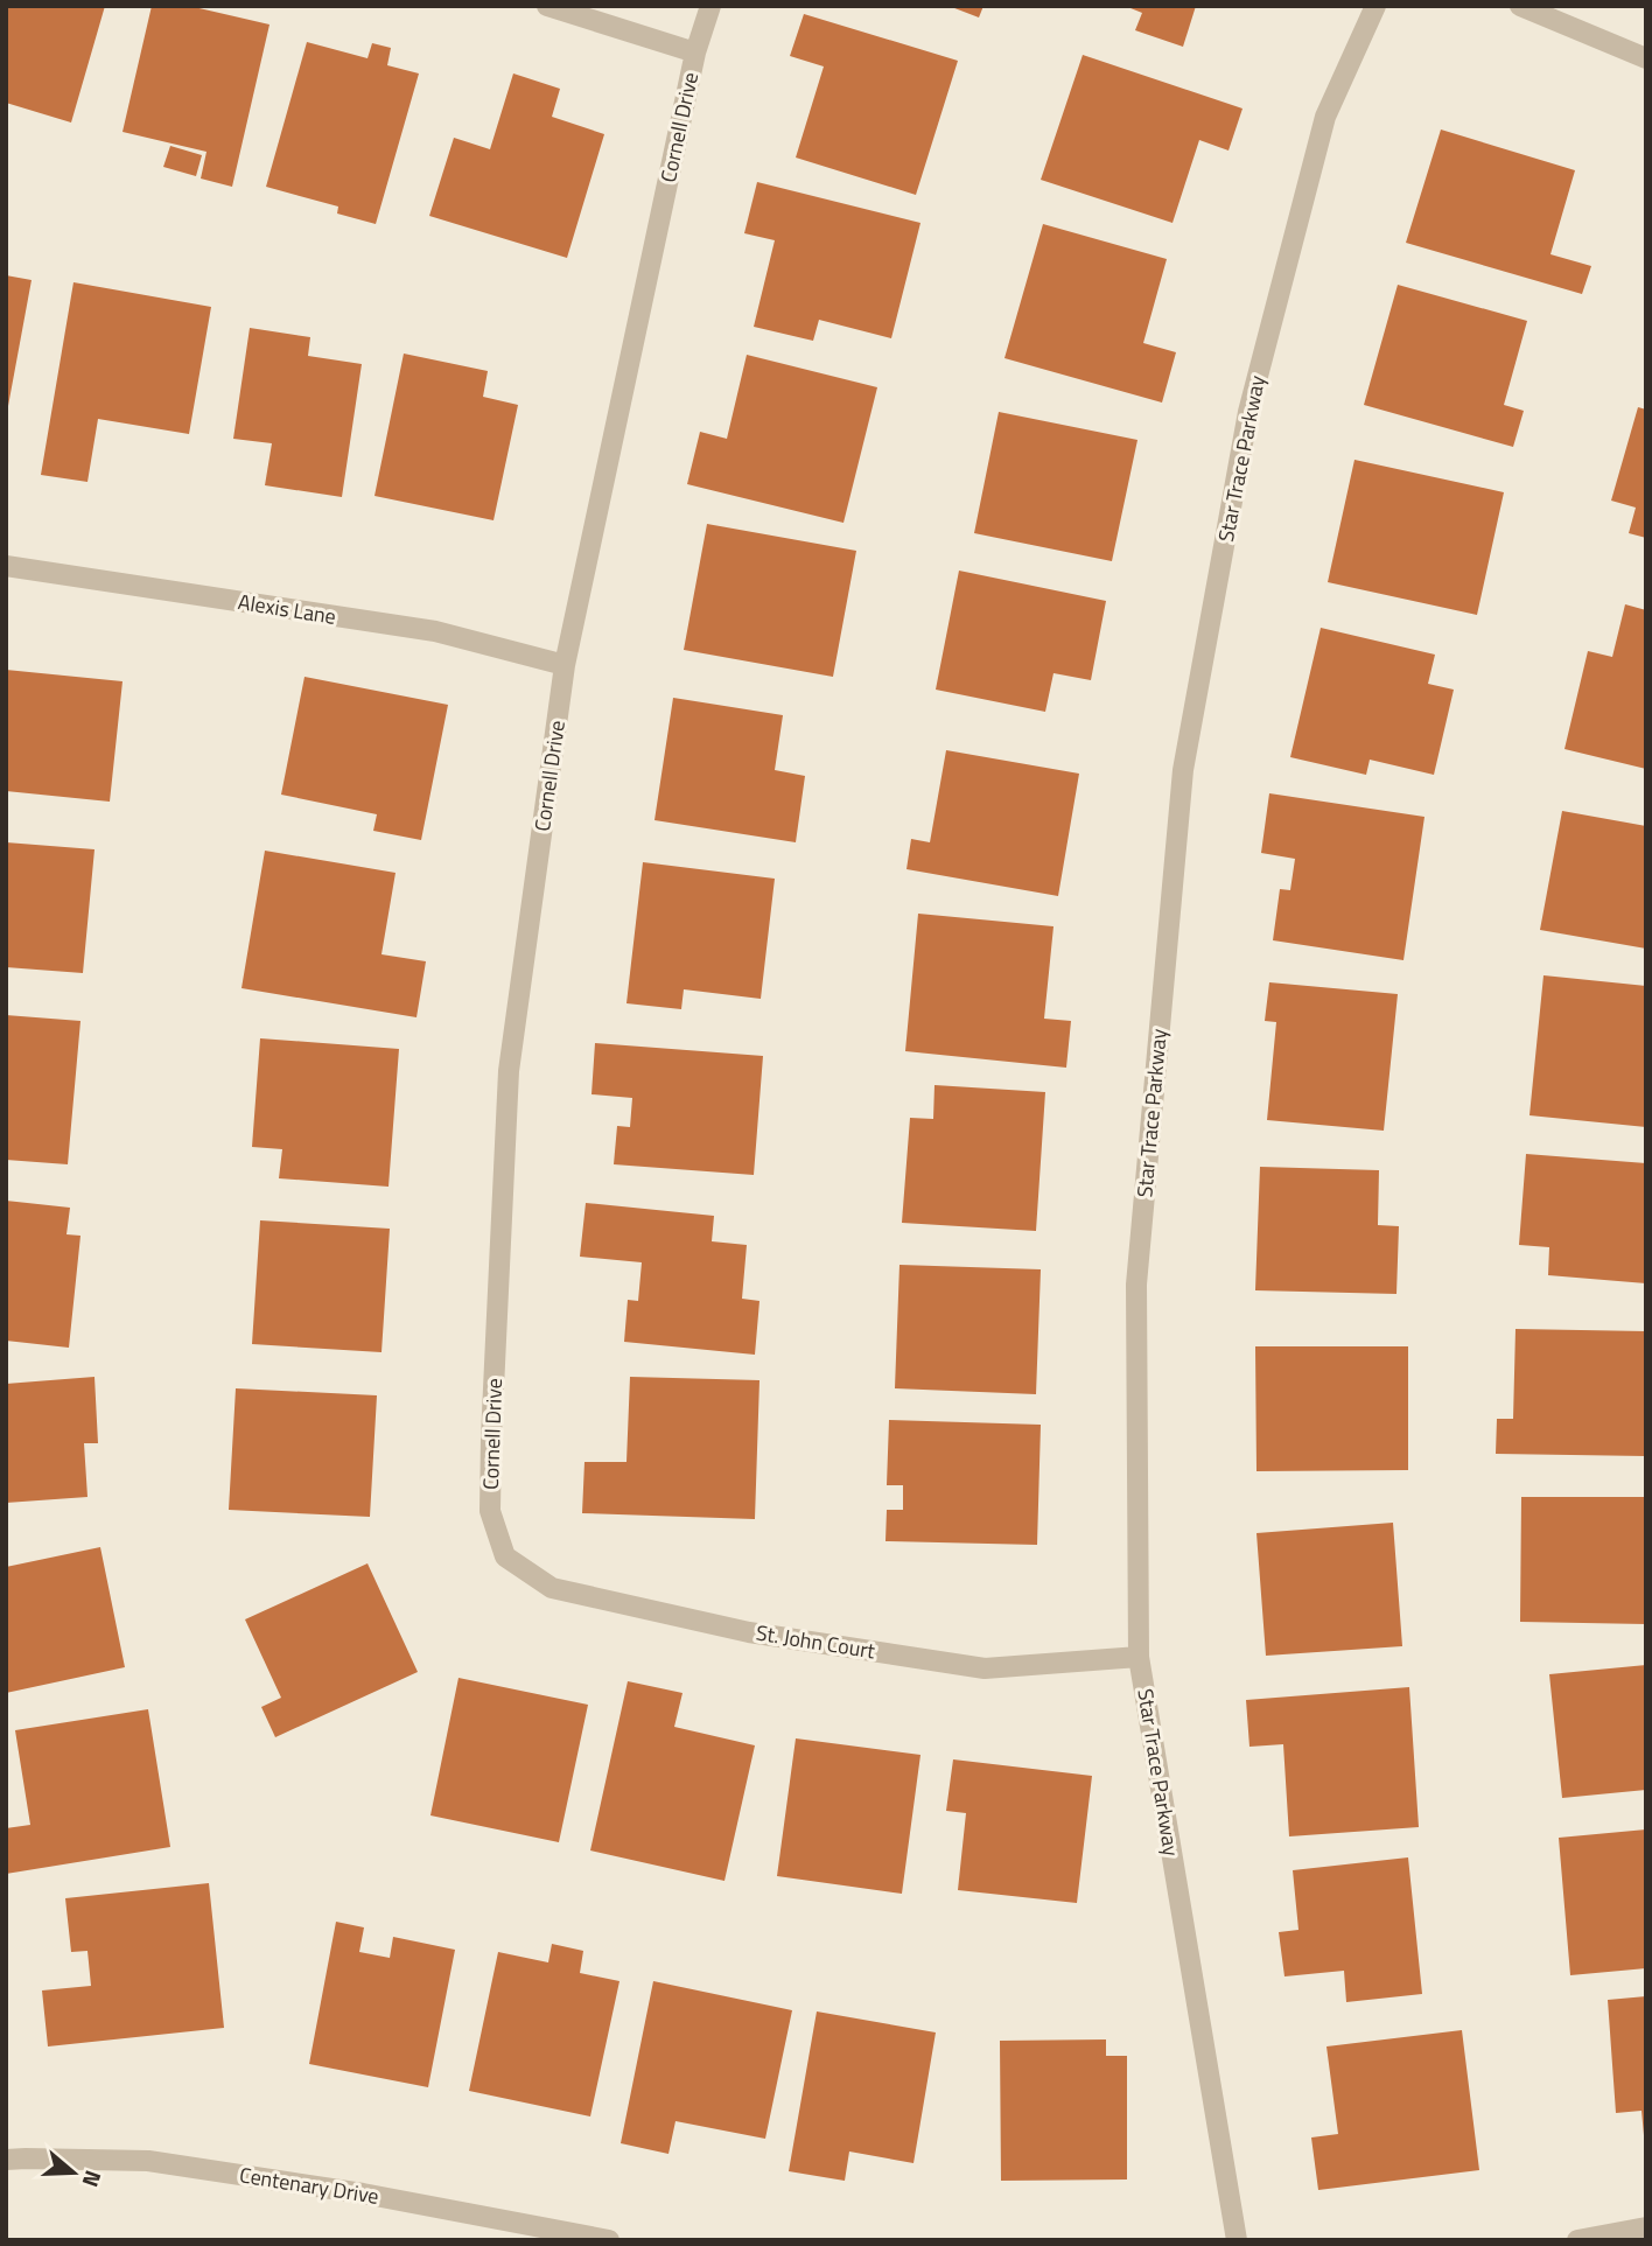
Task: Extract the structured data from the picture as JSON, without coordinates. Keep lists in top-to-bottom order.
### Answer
{
  "streets": {
    "street": [
      "Cornell Drive",
      "Star Trace Parkway",
      "Alexis Lane",
      "St. John Court",
      "Centenary Drive"
    ]
  },
  "crossings": [
    ["Cornell Drive", "Alexis Lane"],
    ["Cornell Drive", "St. John Court"],
    ["Star Trace Parkway", "St. John Court"]
  ],
  "north": "right"
}
